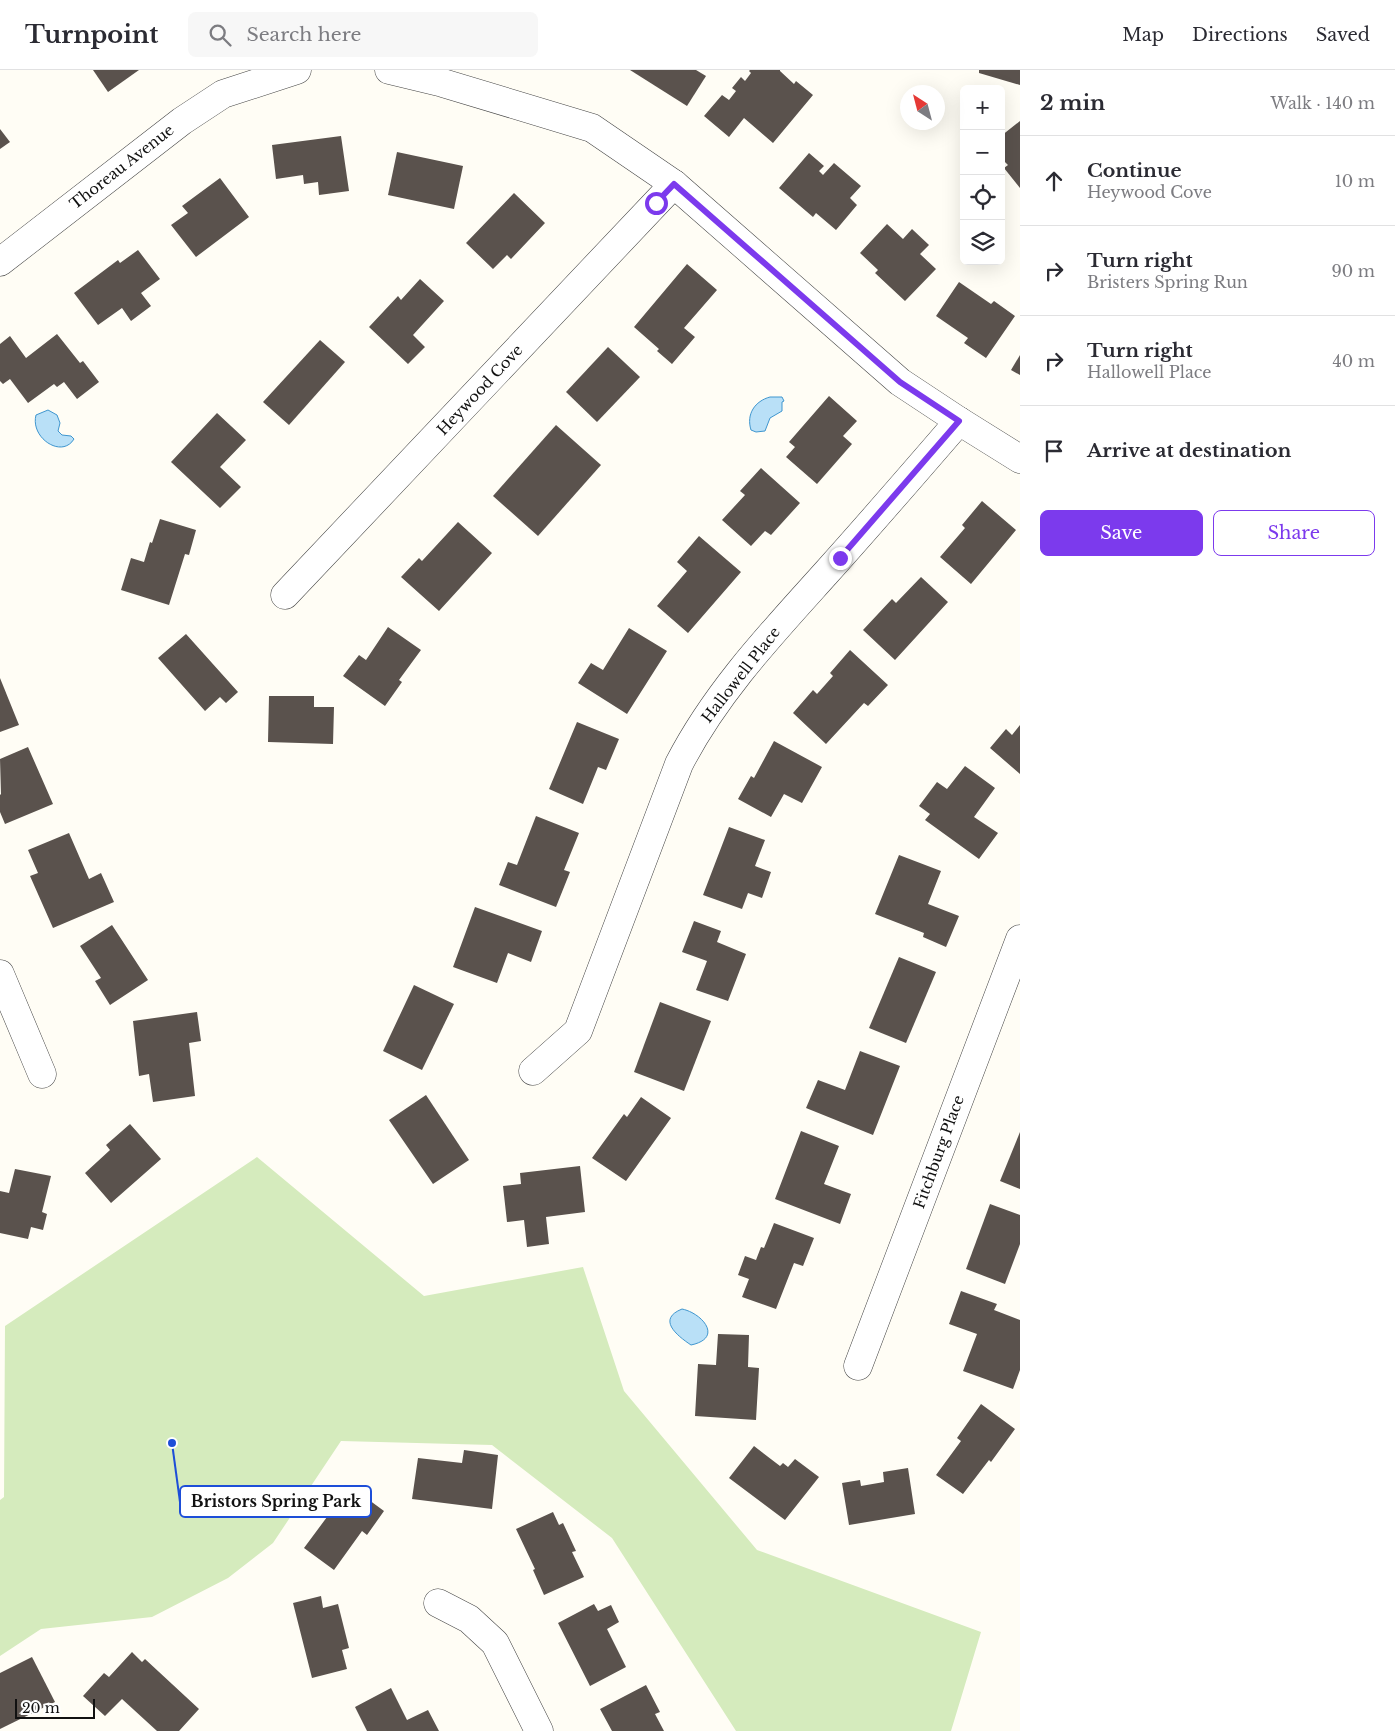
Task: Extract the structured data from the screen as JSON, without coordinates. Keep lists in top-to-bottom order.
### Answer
{
  "streets": {
    "street": [
      "Thoreau Avenue",
      "Heywood Cove",
      "Hallowell Place",
      "Fitchburg Place"
    ]
  },
  "places": ["Bristors Spring Park"],
  "scale_bar": "20 m",
  "north": "top left",
  "page": {
    "header": "Turnpoint",
    "search": "Search here",
    "nav": ["Map", "Directions", "Saved"],
    "heading": ["2 min", "Walk · 140 m"],
    "map_buttons": ["+", "−"],
    "list": [
      ["Continue", "Heywood Cove", "10 m"],
      ["Turn right", "Bristers Spring Run", "90 m"],
      ["Turn right", "Hallowell Place", "40 m"],
      "Arrive at destination"
    ],
    "buttons": ["Save", "Share"],
    "scale": "20 m"
  }
}
